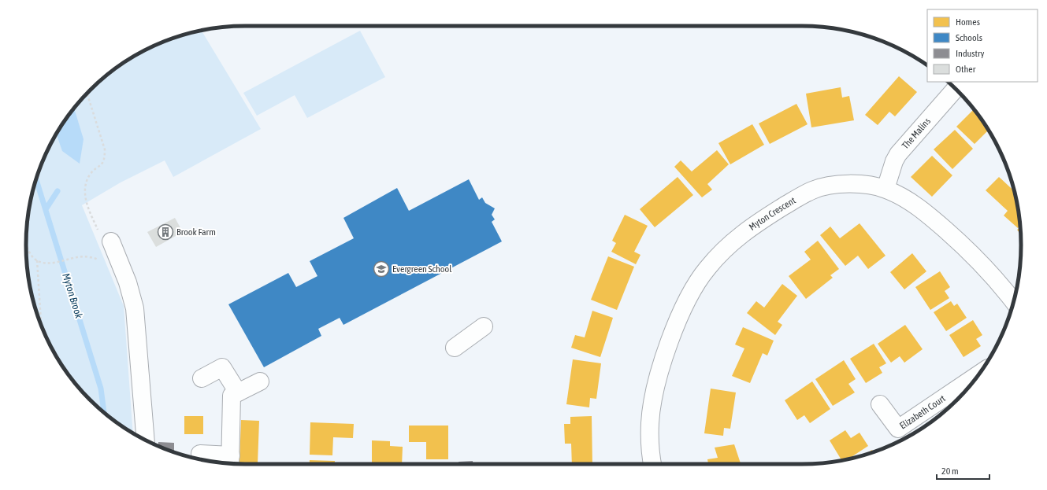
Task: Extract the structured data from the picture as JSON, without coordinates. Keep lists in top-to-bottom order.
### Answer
{
  "streets": {
    "street": ["The Malins", "Myton Crescent", "Elizabeth Court"]
  },
  "crossings": [
    ["The Malins", "Myton Crescent"]
  ],
  "water": ["Myton Brook"],
  "places": {
    "building": ["Brook Farm"],
    "school or university": ["Evergreen School"]
  },
  "legend": [
    "Homes",
    "Schools",
    "Industry",
    "Other"
  ],
  "scale_bar": "20 m"
}
